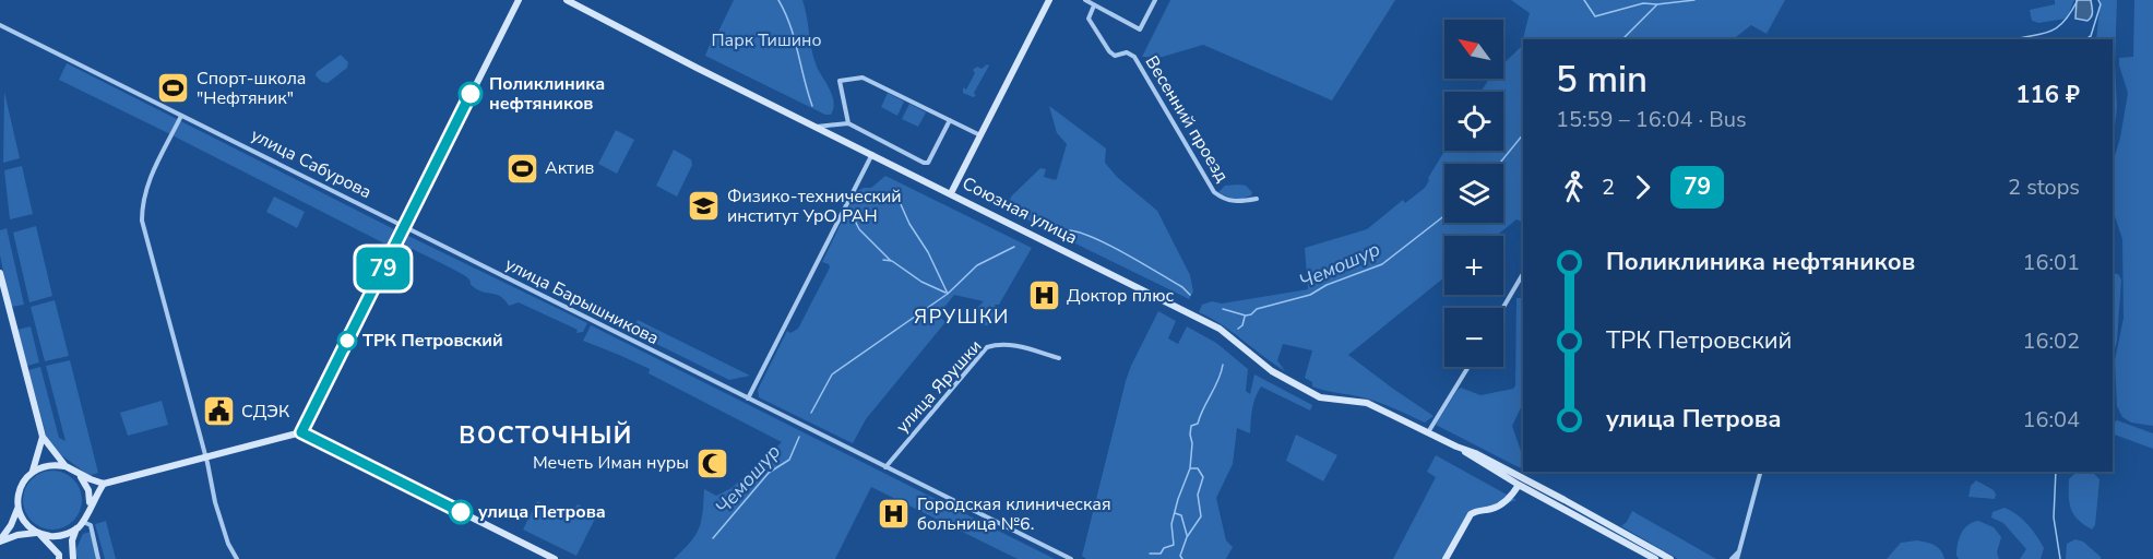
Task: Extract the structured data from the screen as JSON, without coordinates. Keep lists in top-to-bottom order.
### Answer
{
  "streets": {
    "main road": ["Союзная улица"],
    "street": [
      "Весенний проезд",
      "улица Сабурова",
      "улица Барышникова",
      "улица Ярушки"
    ]
  },
  "crossings": [
    ["улица Сабурова", "улица Барышникова"],
    ["улица Барышникова", "улица Ярушки"]
  ],
  "districts": ["ЯРУШКИ", "ВОСТОЧНЫЙ"],
  "water": ["Чемошур"],
  "parks": ["Парк Тишино"],
  "places": {
    "sports": ["Спорт-школа \"Нефтяник\"", "Актив"],
    "other": ["Поликлиника нефтяников", "ТРК Петровский", "улица Петрова"],
    "school or university": ["Физико-технический институт УрО РАН"],
    "hospital": ["Доктор плюс", "Городская клиническая больница №6."],
    "public building": ["СДЭК"],
    "mosque": ["Мечеть Иман нуры"]
  },
  "lines": ["bus line 79"],
  "north": "top left",
  "page": {
    "on_map": "79",
    "map_buttons": ["+", "−"],
    "heading": ["5 min", "15:59 – 16:04 · Bus", "116 ₽"],
    "legs": ["2", "79", "2 stops"],
    "list": [
      {
        "name": "Поликлиника нефтяников",
        "value": "16:01"
      },
      {
        "name": "ТРК Петровский",
        "value": "16:02"
      },
      {
        "name": "улица Петрова",
        "value": "16:04"
      }
    ]
  }
}
